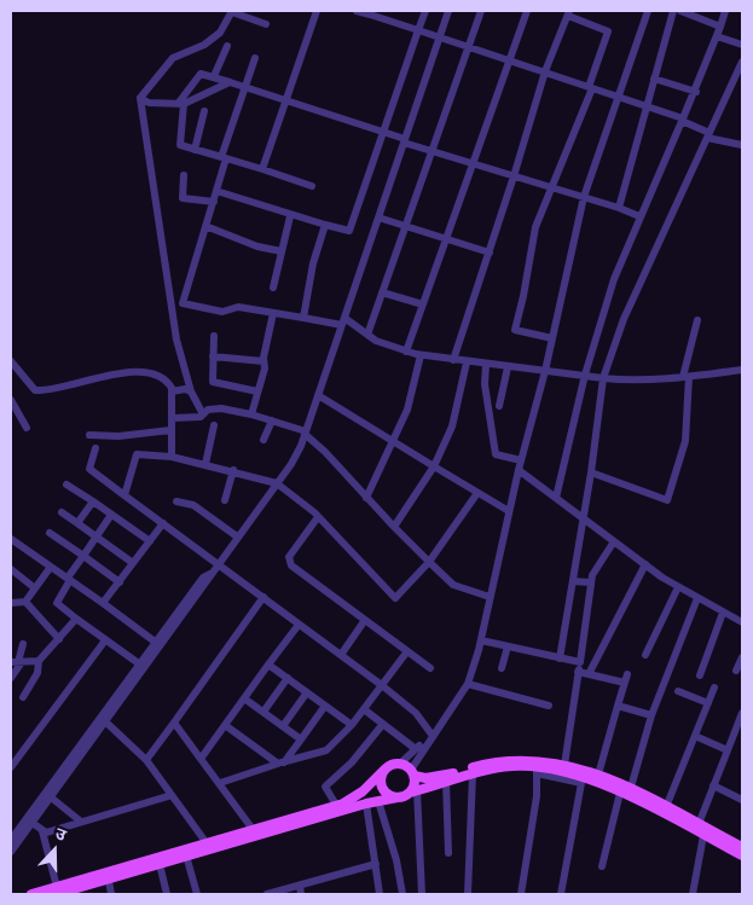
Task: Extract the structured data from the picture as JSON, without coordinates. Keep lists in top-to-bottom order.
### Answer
{
  "north": "top"
}
